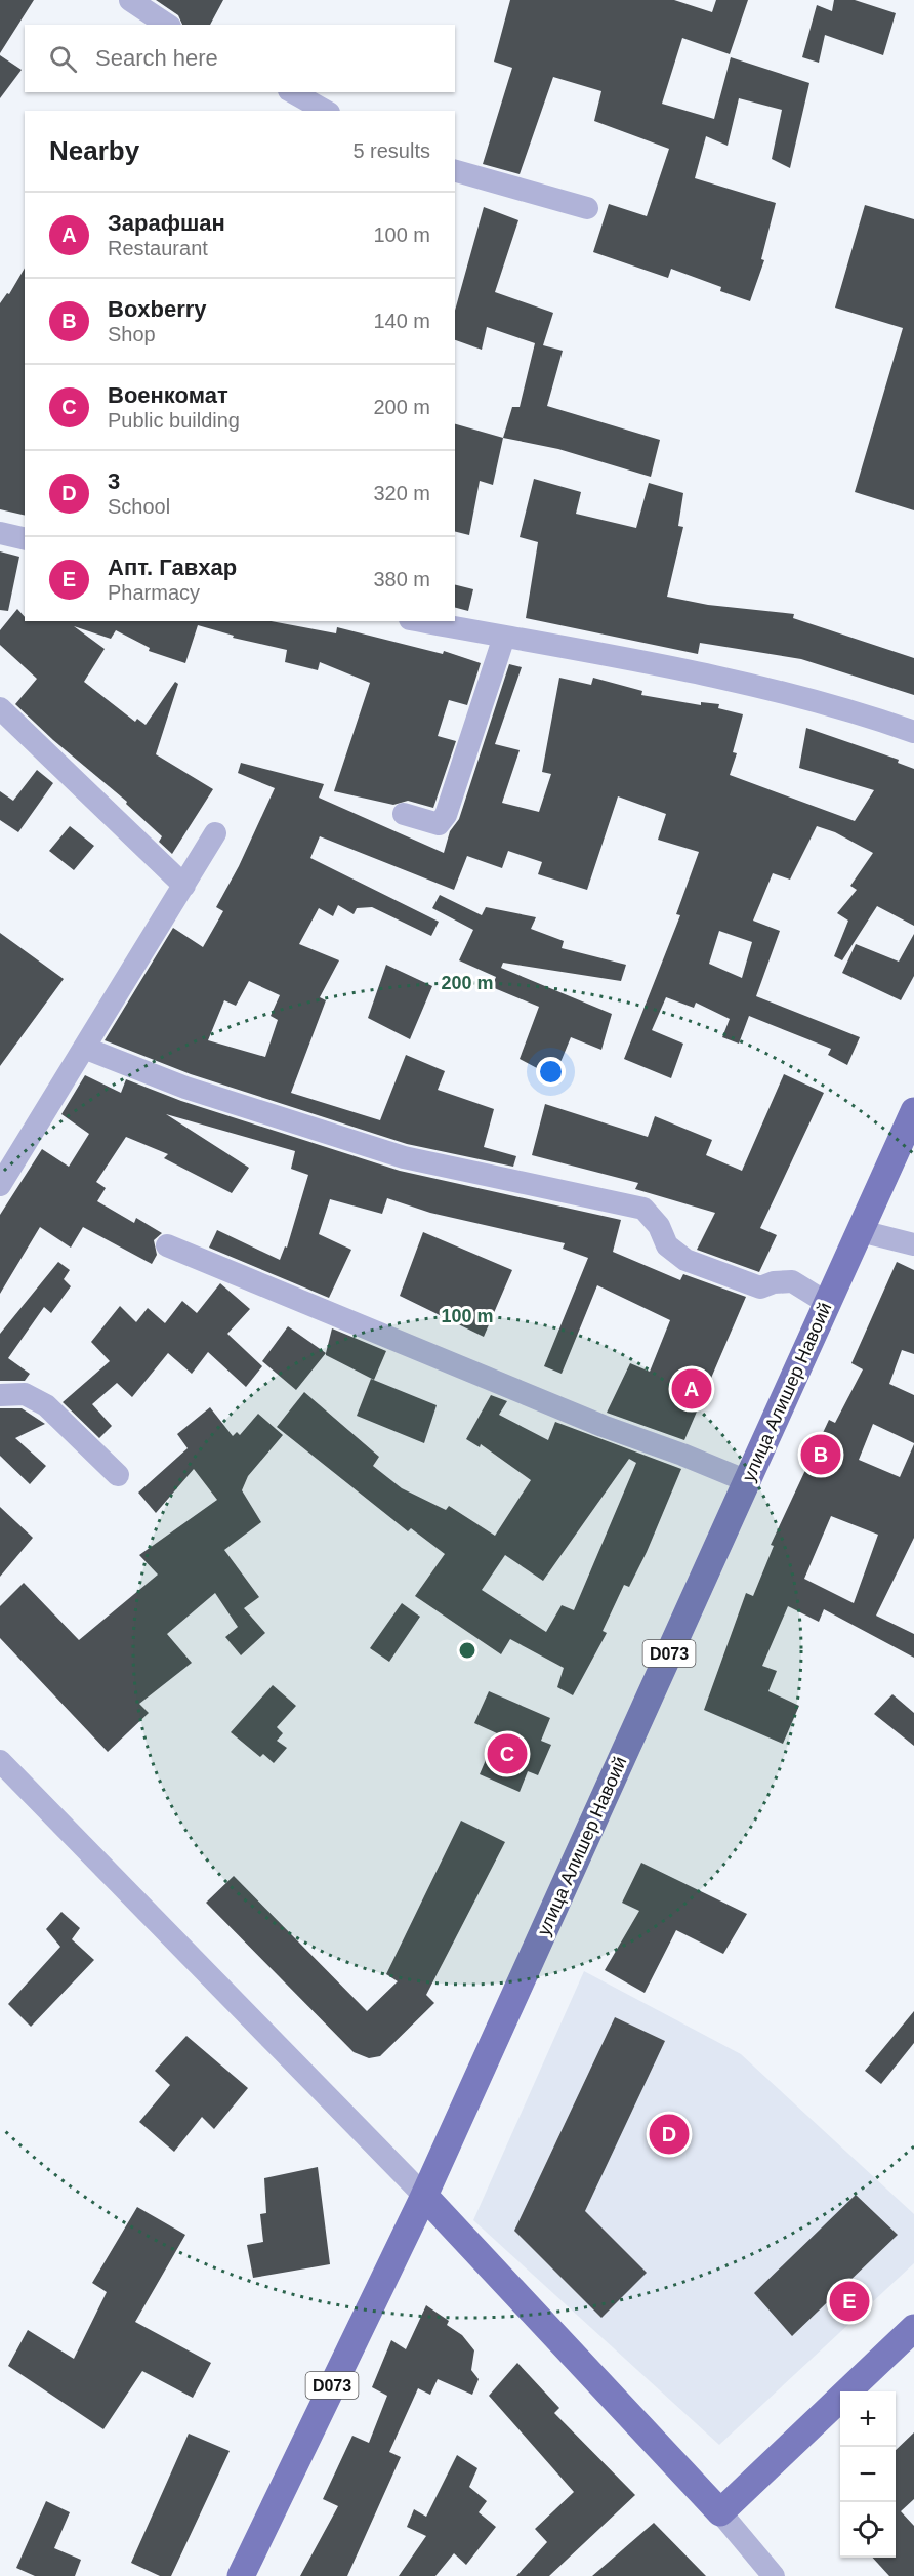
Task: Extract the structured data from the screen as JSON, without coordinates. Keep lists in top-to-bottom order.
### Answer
{
  "streets": {
    "main road": ["улица Алишер Навоий", "D073"]
  },
  "page": {
    "search": "Search here",
    "heading": ["Nearby", "5 results"],
    "list": [
      {
        "mark": "A",
        "name": "Зарафшан",
        "note": "Restaurant",
        "value": "100 m"
      },
      {
        "mark": "B",
        "name": "Boxberry",
        "note": "Shop",
        "value": "140 m"
      },
      {
        "mark": "C",
        "name": "Военкомат",
        "note": "Public building",
        "value": "200 m"
      },
      {
        "mark": "D",
        "name": "3",
        "note": "School",
        "value": "320 m"
      },
      {
        "mark": "E",
        "name": "Апт. Гавхар",
        "note": "Pharmacy",
        "value": "380 m"
      }
    ],
    "pins": [
      "A",
      "B",
      "C",
      "D",
      "E"
    ],
    "map_buttons": ["+", "−"]
  },
  "rings": ["200 m", "100 m"]
}
